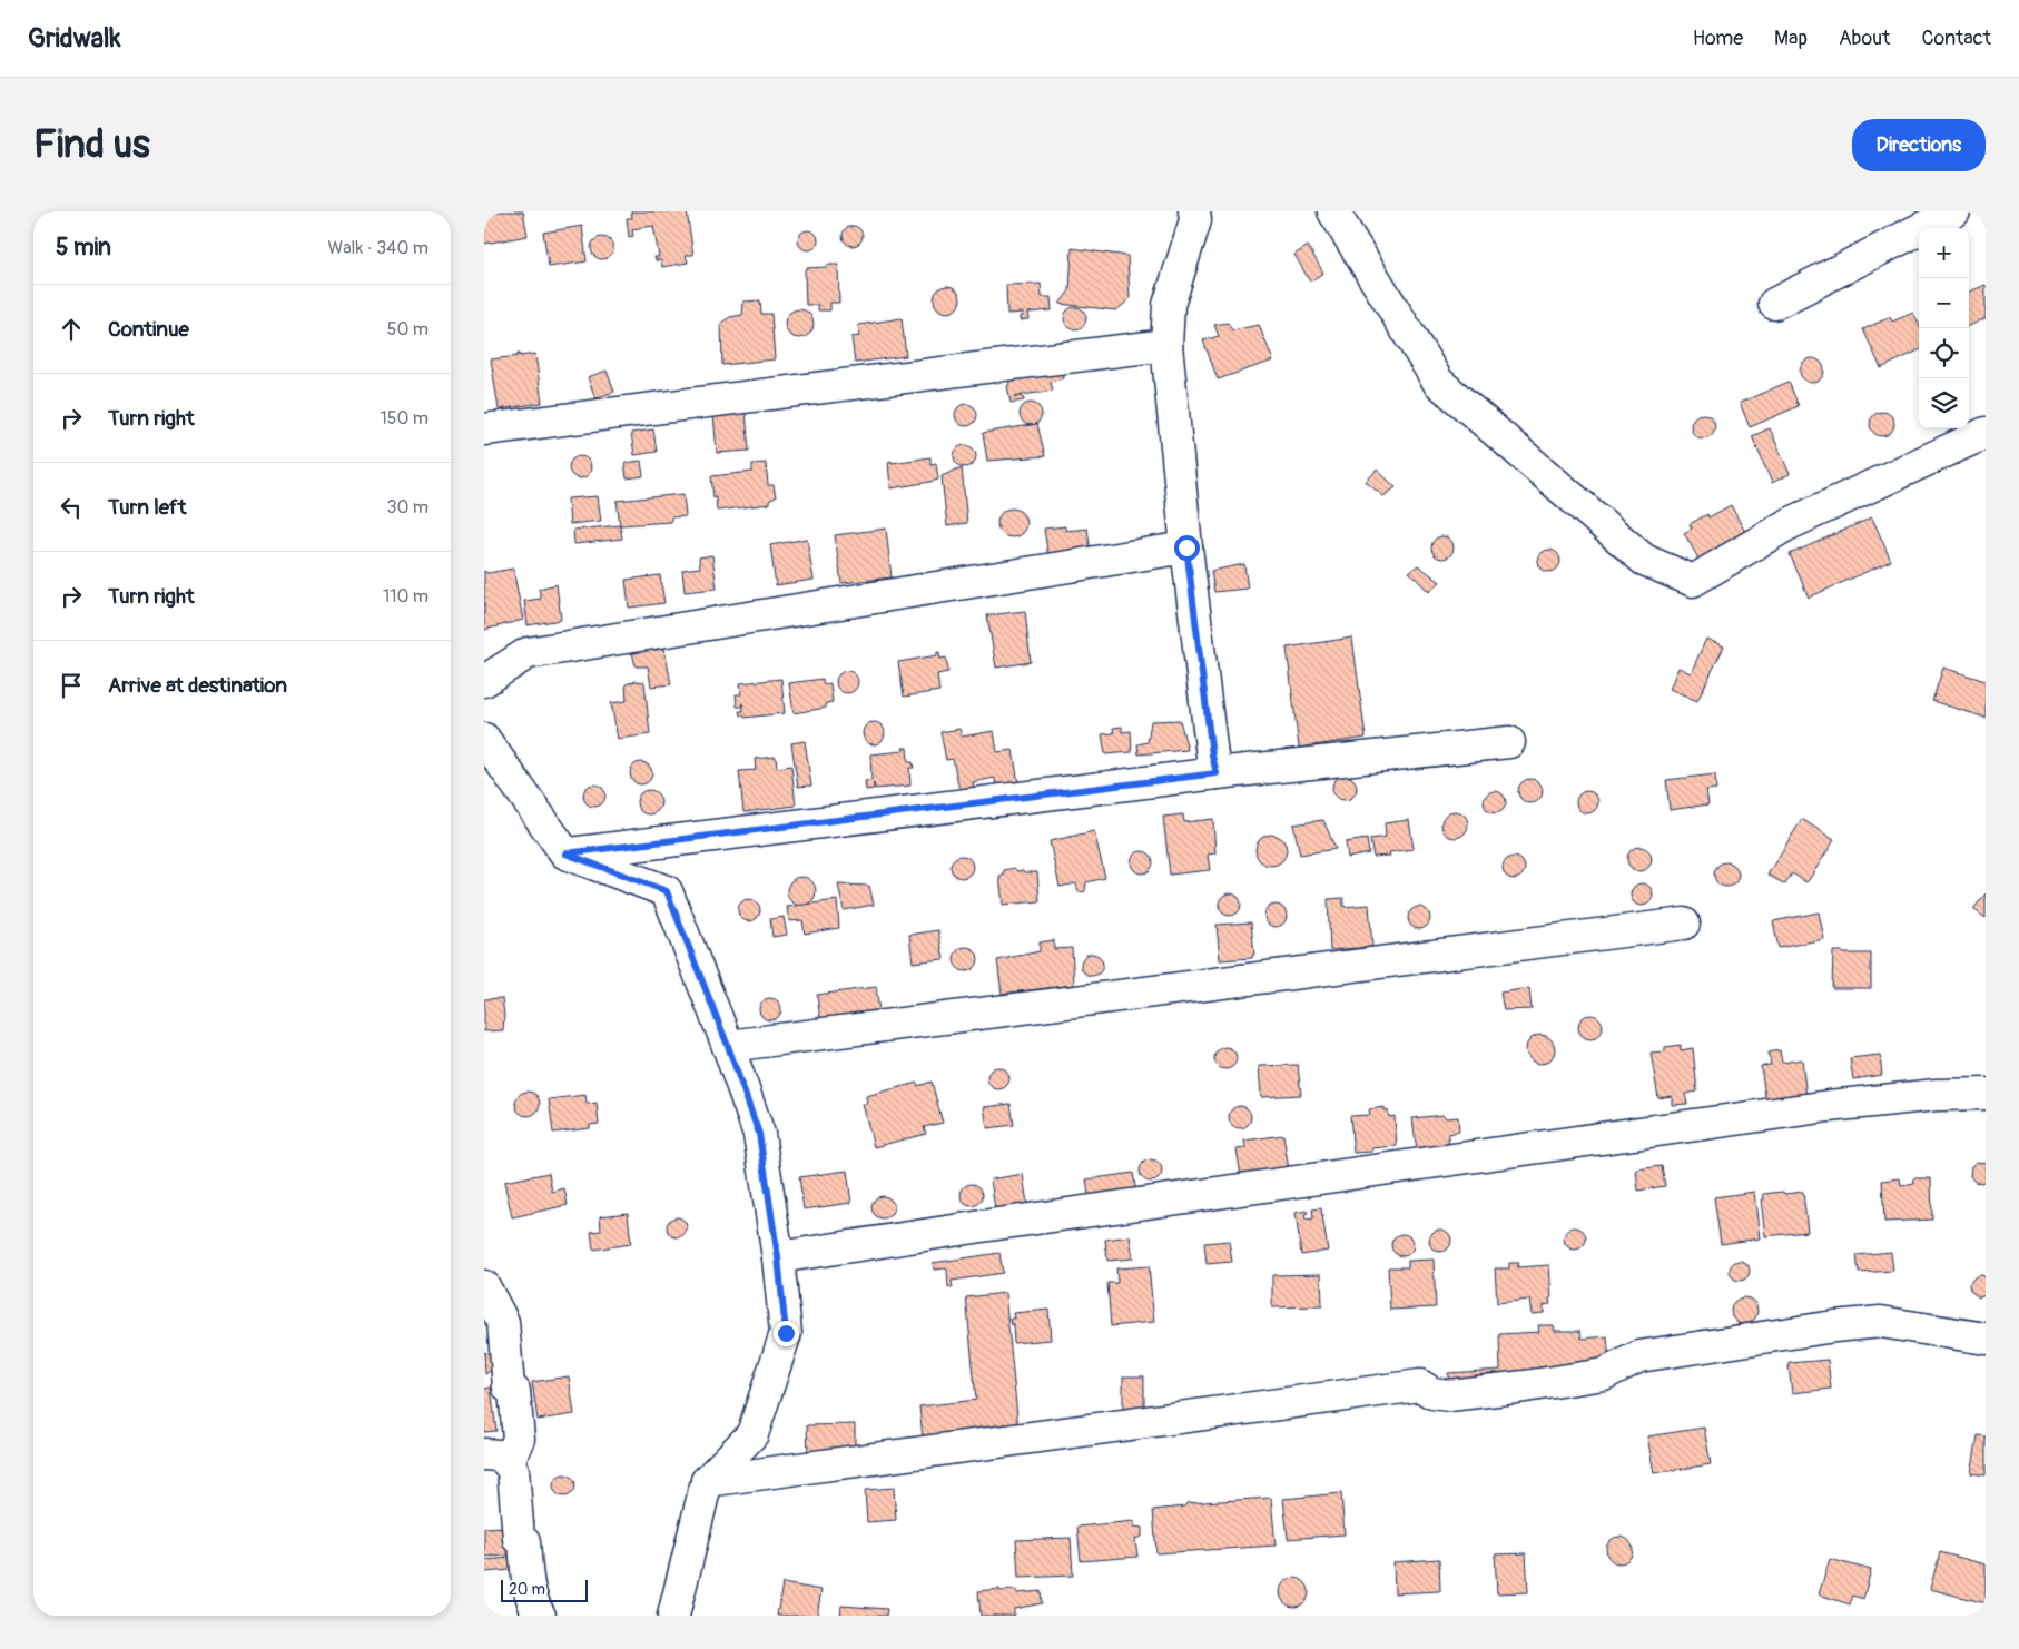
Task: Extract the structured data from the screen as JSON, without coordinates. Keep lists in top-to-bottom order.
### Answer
{
  "scale_bar": "20 m",
  "page": {
    "header": "Gridwalk",
    "nav": [
      "Home",
      "Map",
      "About",
      "Contact"
    ],
    "buttons": "Directions",
    "title": "Find us",
    "heading": ["5 min", "Walk · 340 m"],
    "map_buttons": ["+", "−"],
    "list": [
      ["Continue", "50 m"],
      ["Turn right", "150 m"],
      ["Turn left", "30 m"],
      ["Turn right", "110 m"],
      "Arrive at destination"
    ],
    "scale": "20 m"
  }
}
